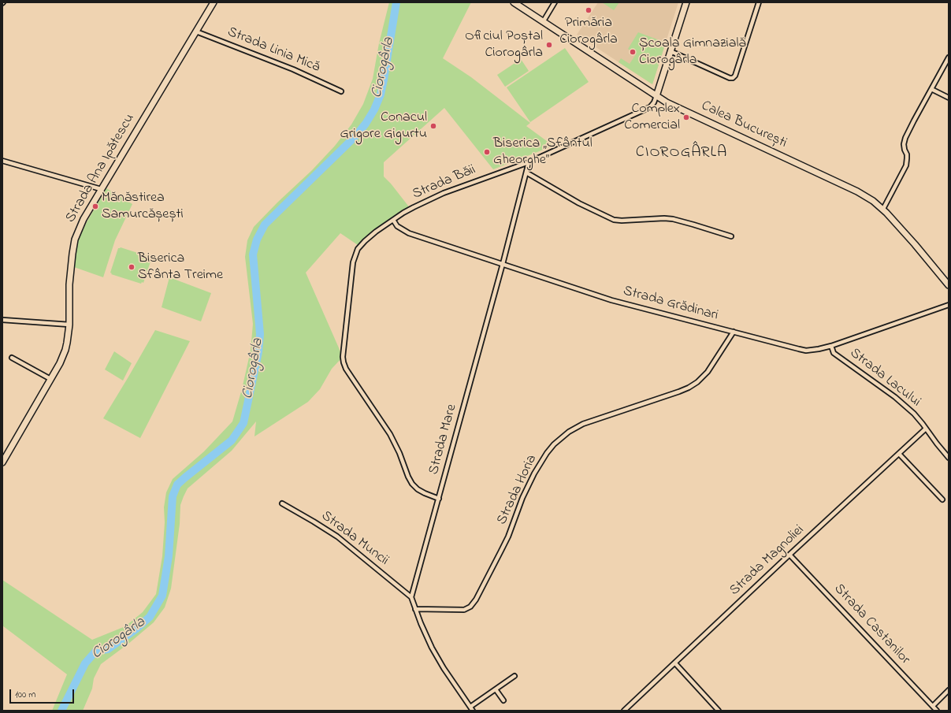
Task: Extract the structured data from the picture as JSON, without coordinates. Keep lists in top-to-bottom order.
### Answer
{
  "streets": {
    "main road": ["Calea București", "Strada Ana Ipătescu"],
    "street": [
      "Strada Linia Mică",
      "Strada Băii",
      "Strada Grădinari",
      "Strada Lacului",
      "Strada Mare",
      "Strada Horia",
      "Strada Muncii",
      "Strada Magnoliei",
      "Strada Castanilor"
    ]
  },
  "crossings": [
    ["Strada Linia Mică", "Strada Ana Ipătescu"],
    ["Calea București", "Strada Băii"],
    ["Strada Băii", "Strada Grădinari"],
    ["Strada Băii", "Strada Mare"],
    ["Strada Grădinari", "Strada Lacului"],
    ["Strada Grădinari", "Strada Mare"],
    ["Strada Grădinari", "Strada Horia"],
    ["Strada Lacului", "Strada Magnoliei"],
    ["Strada Mare", "Strada Muncii"],
    ["Strada Magnoliei", "Strada Castanilor"]
  ],
  "districts": ["CIOROGÂRLA"],
  "water": ["Ciorogârla"],
  "places": [
    "Primăria Ciorogârla",
    "Oficiul Poștal Ciorogârla",
    "Școala Gimnazială Ciorogârla",
    "Complex Comercial",
    "Conacul Grigore Gigurtu",
    "Biserica „Sfântul Gheorghe”",
    "Mănăstirea Samurcășești",
    "Biserica Sfânta Treime"
  ],
  "scale_bar": "100 m"
}
